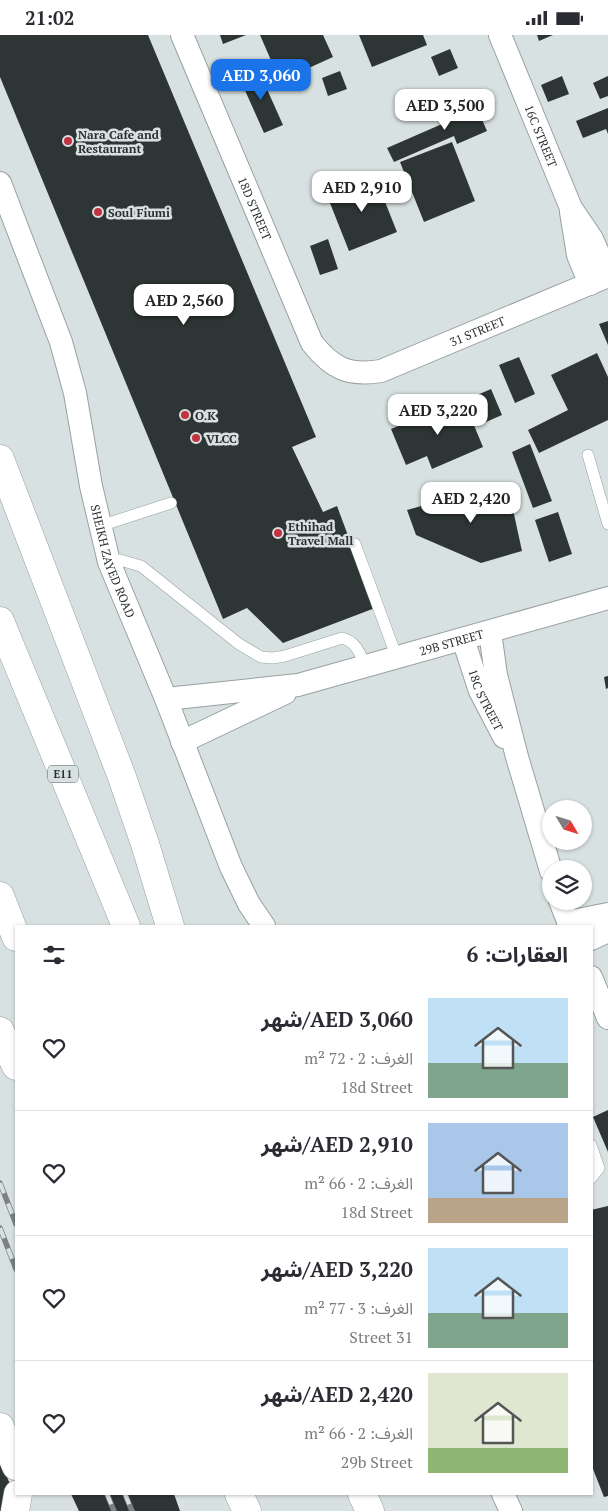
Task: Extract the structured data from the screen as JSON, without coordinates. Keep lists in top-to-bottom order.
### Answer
{
  "streets": {
    "main road": ["E11"],
    "street": [
      "16C STREET",
      "18D STREET",
      "31 STREET",
      "SHEIKH ZAYED ROAD",
      "29B STREET",
      "18C STREET"
    ]
  },
  "crossings": [
    ["16C STREET", "31 STREET"],
    ["18D STREET", "31 STREET"],
    ["SHEIKH ZAYED ROAD", "29B STREET"],
    ["29B STREET", "18C STREET"]
  ],
  "places": [
    "Nara Cafe and Restaurant",
    "Soul Fiumi",
    "O.K",
    "VLCC",
    "Ethihad Travel Mall"
  ],
  "north": "bottom right",
  "page": {
    "status": "21:02",
    "price": [
      "AED 3,060",
      "AED 3,500",
      "AED 2,910",
      "AED 2,560",
      "AED 3,220",
      "AED 2,420"
    ],
    "heading": "العقارات: 6",
    "list": [
      {
        "name": "AED 3,060/شهر",
        "note": "الغرف: 2 · 72 m² · 18d Street"
      },
      {
        "name": "AED 2,910/شهر",
        "note": "الغرف: 2 · 66 m² · 18d Street"
      },
      {
        "name": "AED 3,220/شهر",
        "note": "الغرف: 3 · 77 m² · 31 Street"
      },
      {
        "name": "AED 2,420/شهر",
        "note": "الغرف: 2 · 66 m² · 29b Street"
      }
    ]
  }
}
